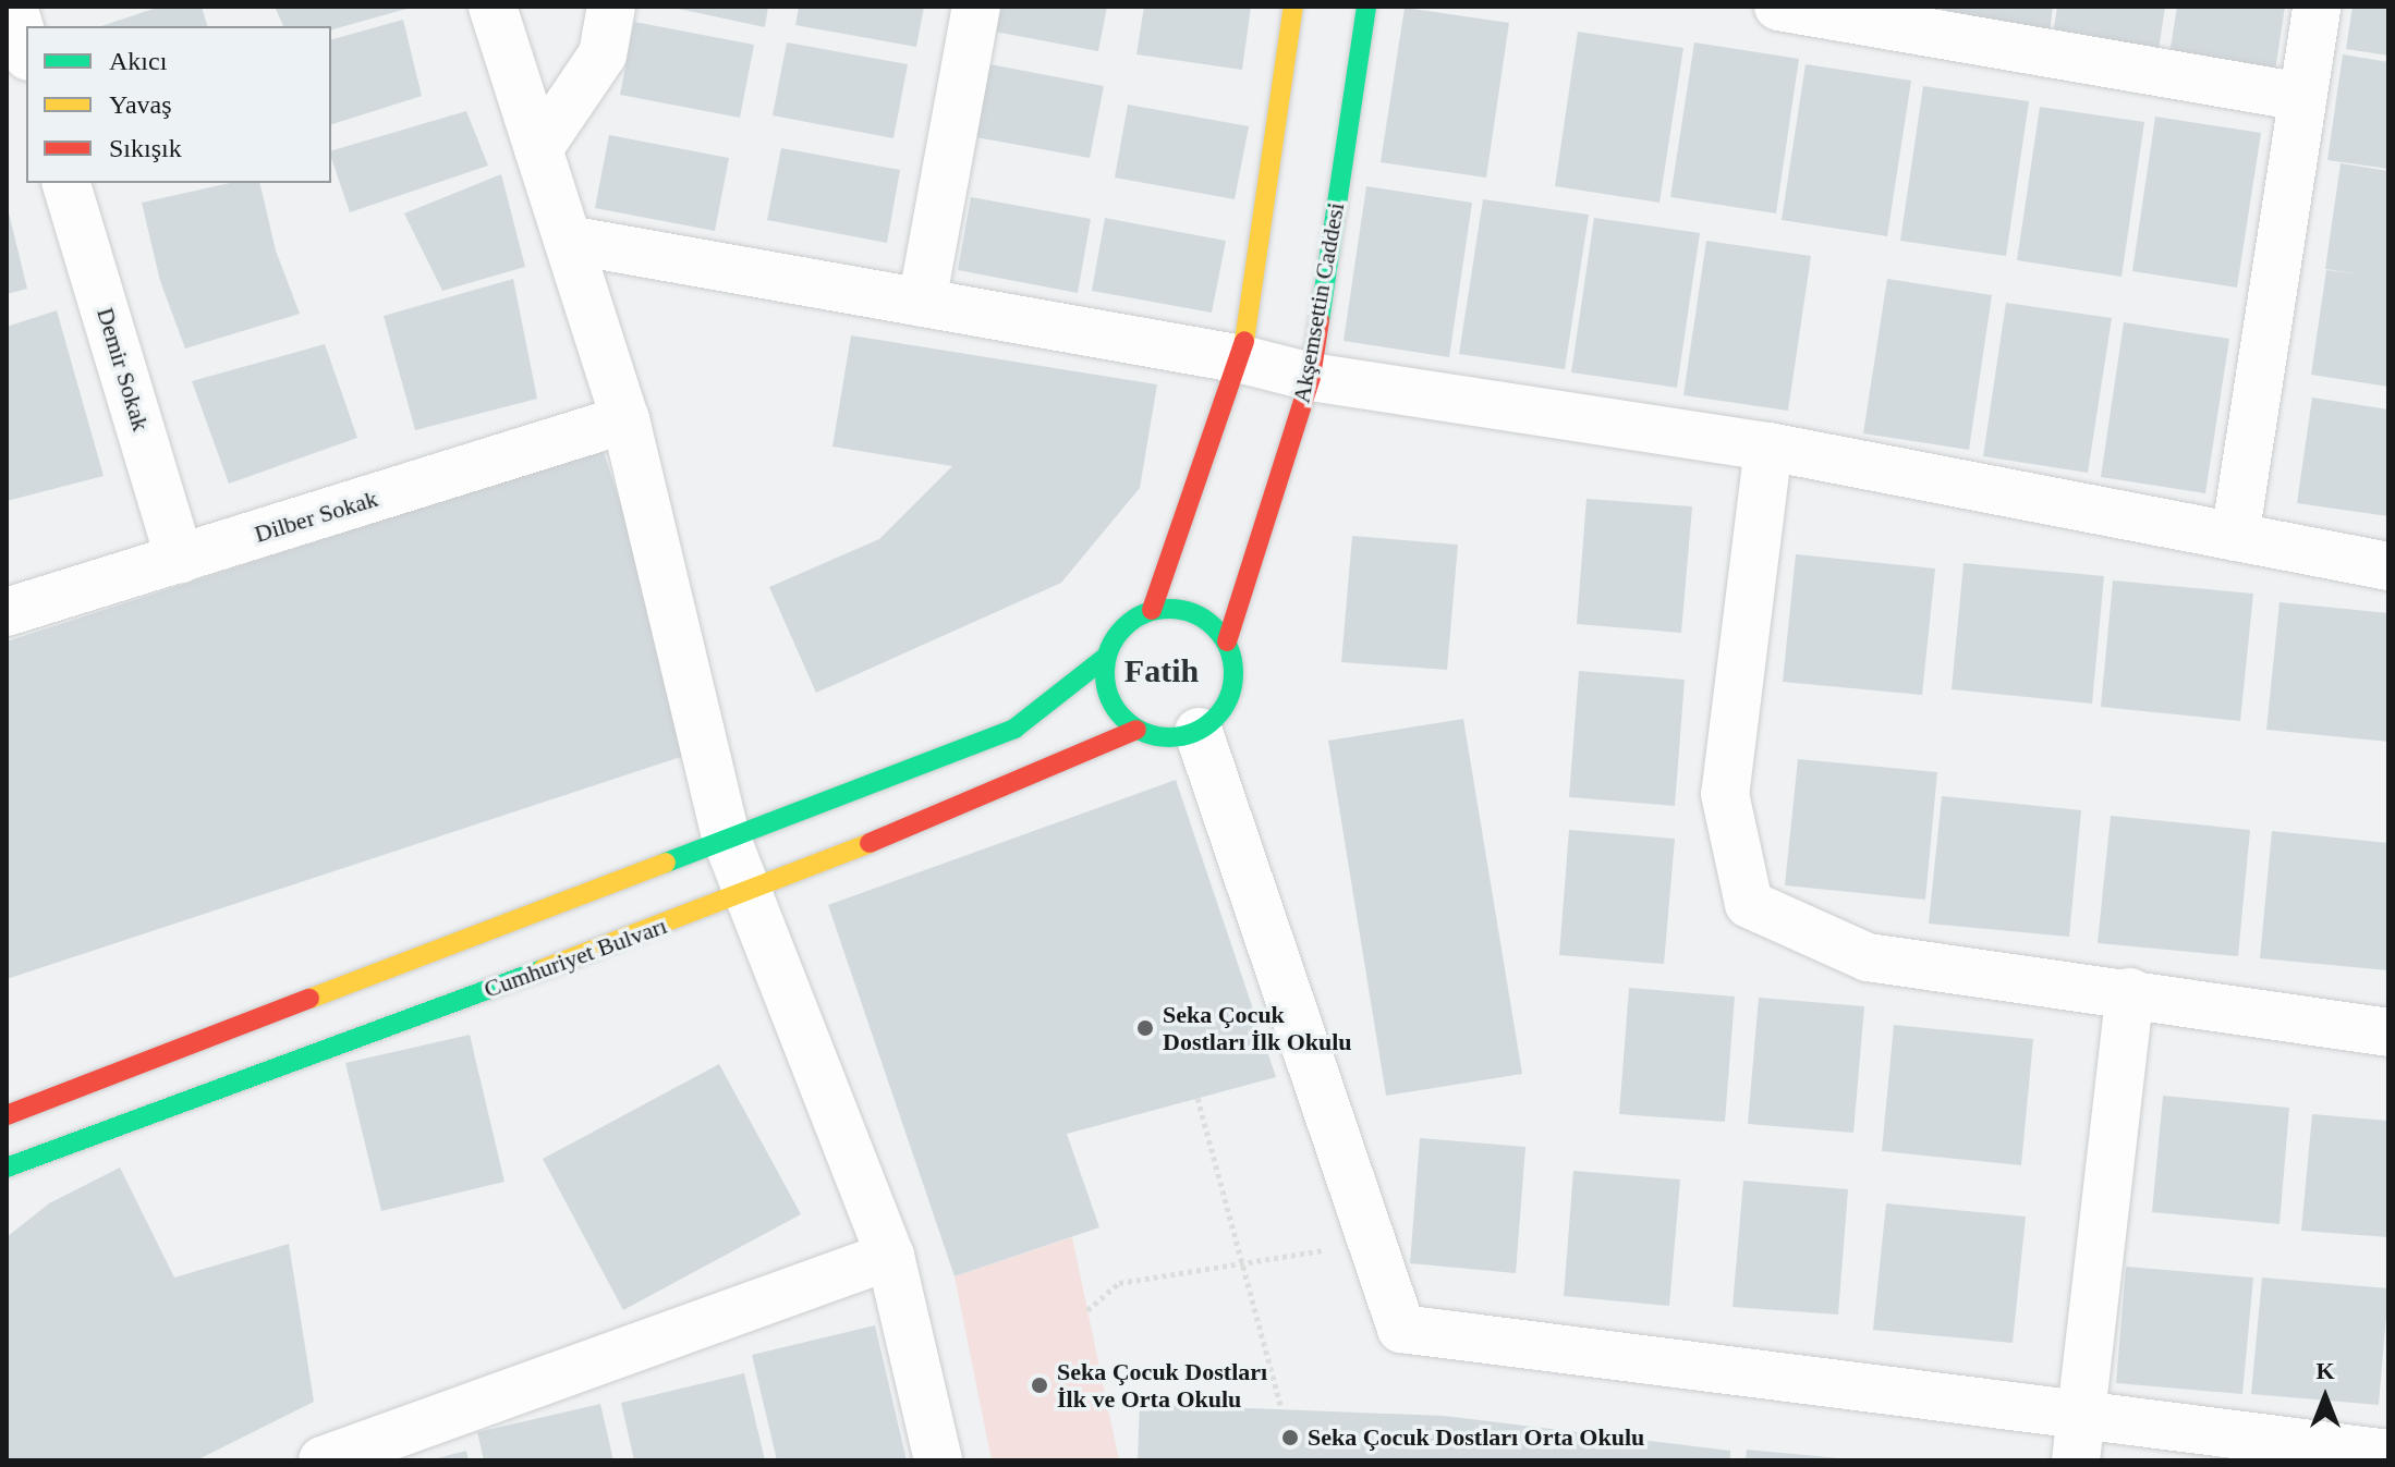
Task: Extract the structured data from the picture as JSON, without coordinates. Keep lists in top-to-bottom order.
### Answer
{
  "streets": {
    "main road": ["Akşemsettin Caddesi", "Cumhuriyet Bulvarı"],
    "street": ["Demir Sokak", "Dilber Sokak"]
  },
  "crossings": [
    ["Akşemsettin Caddesi", "Cumhuriyet Bulvarı"],
    ["Demir Sokak", "Dilber Sokak"]
  ],
  "districts": ["Fatih"],
  "places": ["Seka Çocuk Dostları İlk Okulu", "Seka Çocuk Dostları İlk ve Orta Okulu", "Seka Çocuk Dostları Orta Okulu"],
  "legend": ["Akıcı", "Yavaş", "Sıkışık"],
  "north": "top"
}
